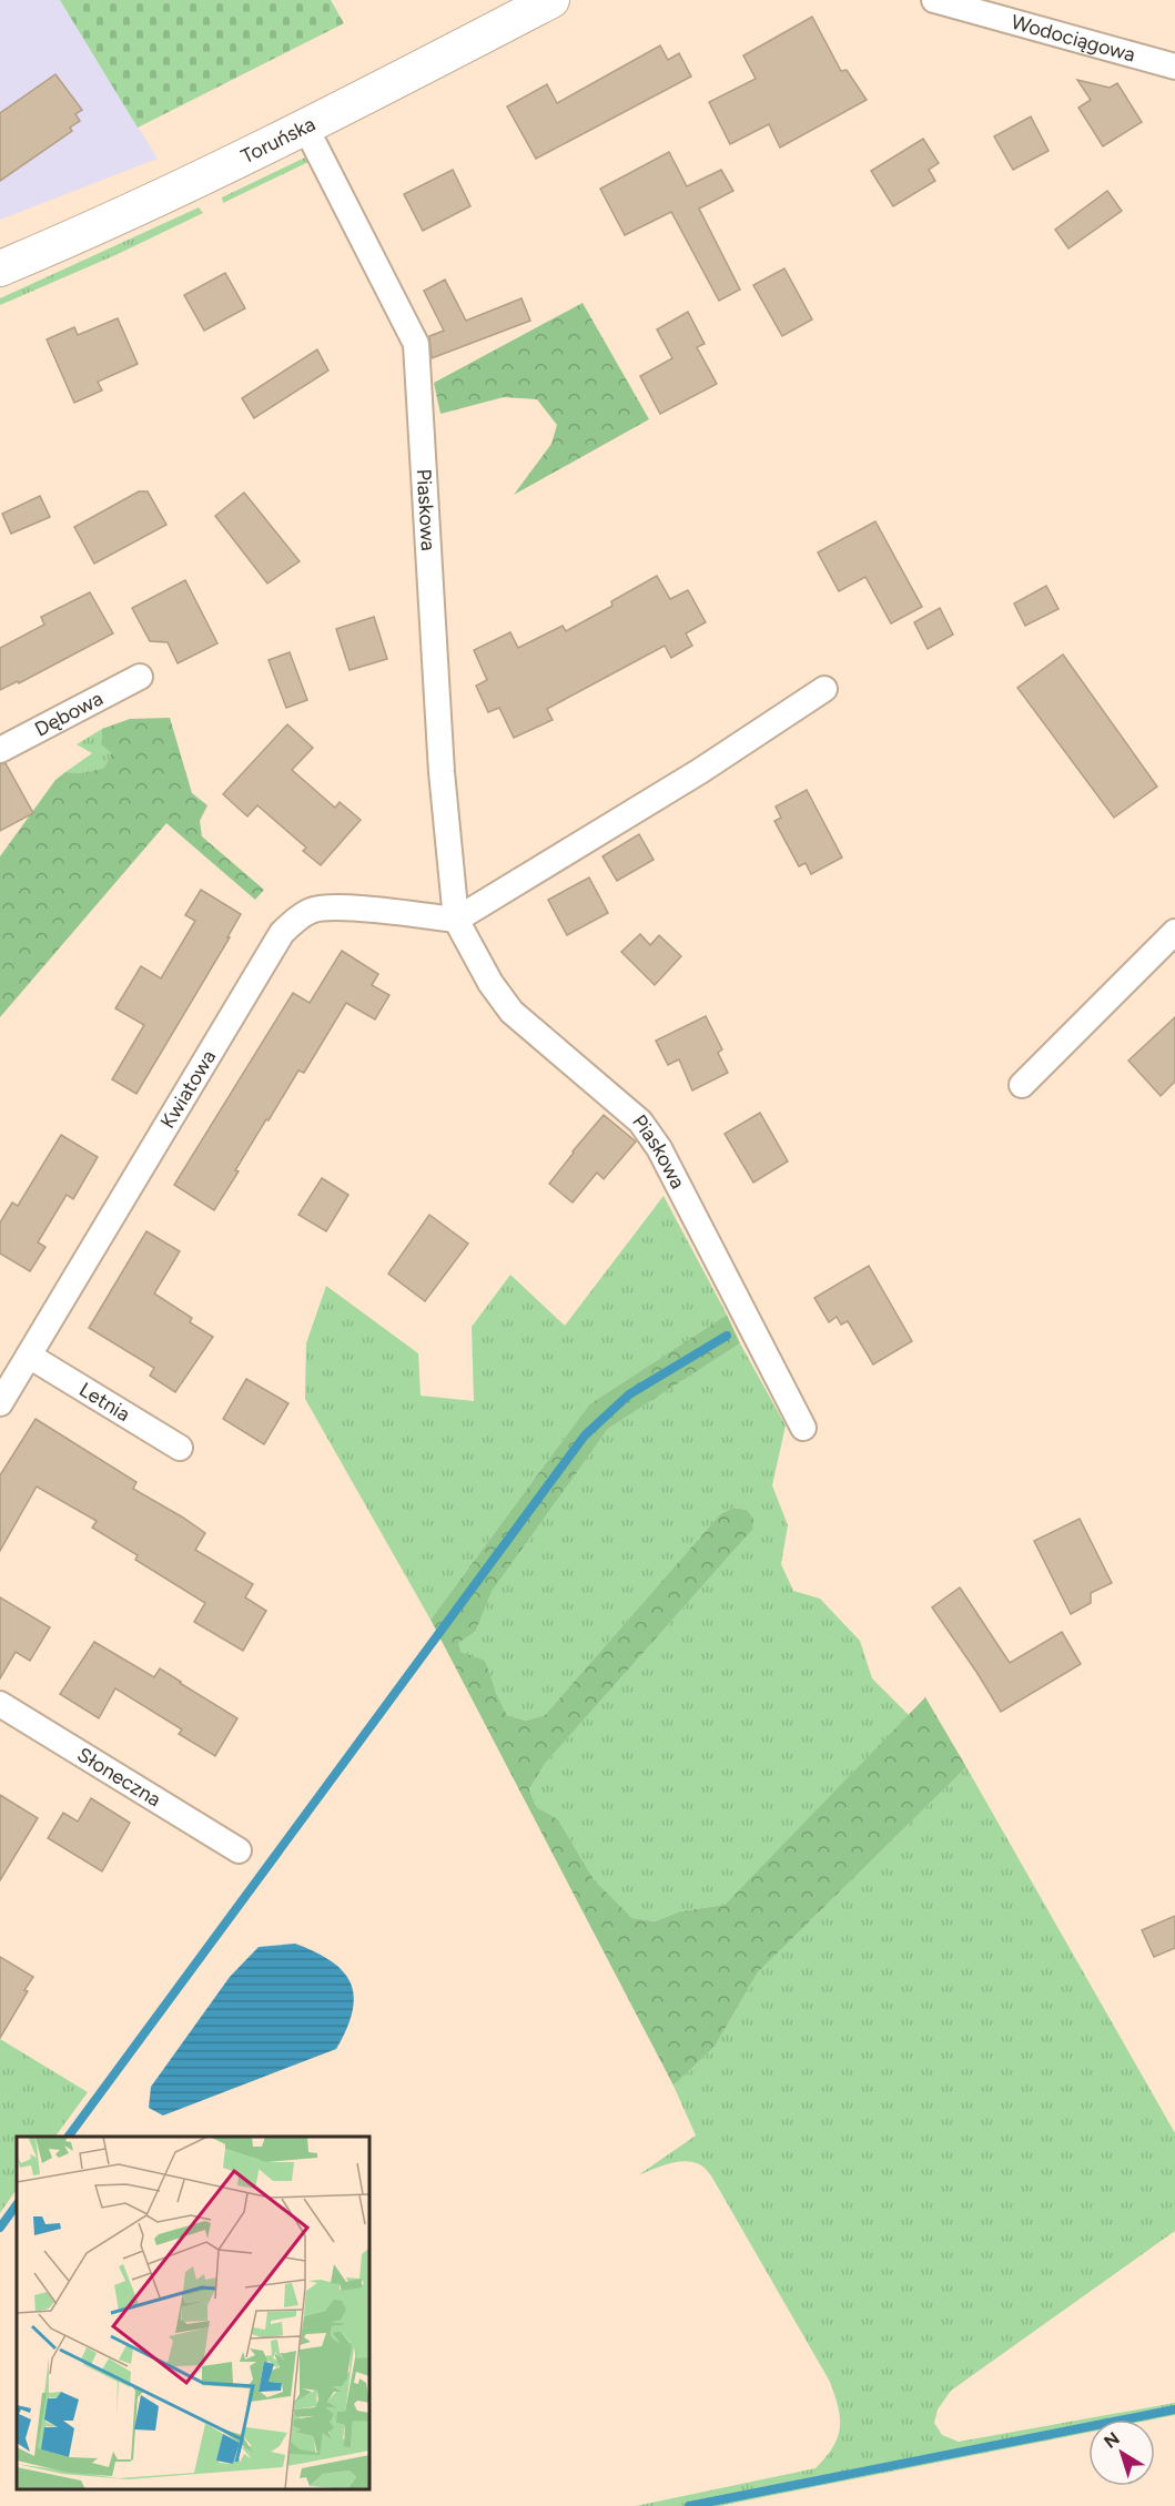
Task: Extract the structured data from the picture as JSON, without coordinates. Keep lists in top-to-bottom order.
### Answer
{
  "streets": {
    "main road": ["Toruńska"],
    "street": [
      "Wodociągowa",
      "Piaskowa",
      "Dębowa",
      "Kwiatowa",
      "Letnia",
      "Słoneczna"
    ]
  },
  "crossings": [
    ["Toruńska", "Piaskowa"],
    ["Piaskowa", "Kwiatowa"],
    ["Kwiatowa", "Letnia"]
  ],
  "north": "top left"
}
